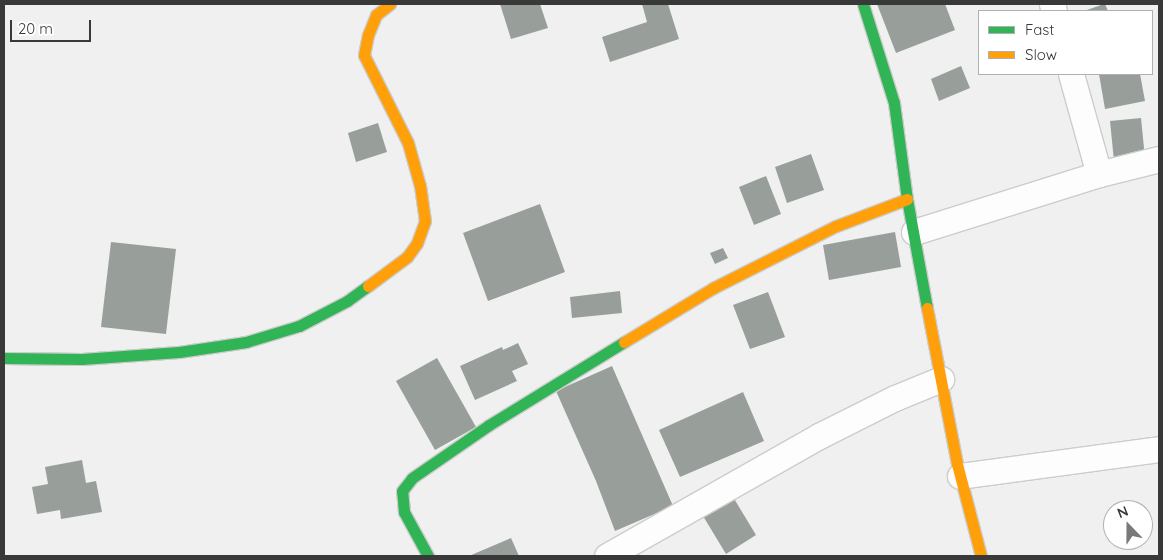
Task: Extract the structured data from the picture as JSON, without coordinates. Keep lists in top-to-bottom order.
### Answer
{
  "legend": ["Fast", "Slow"],
  "scale_bar": "20 m",
  "north": "top"
}
